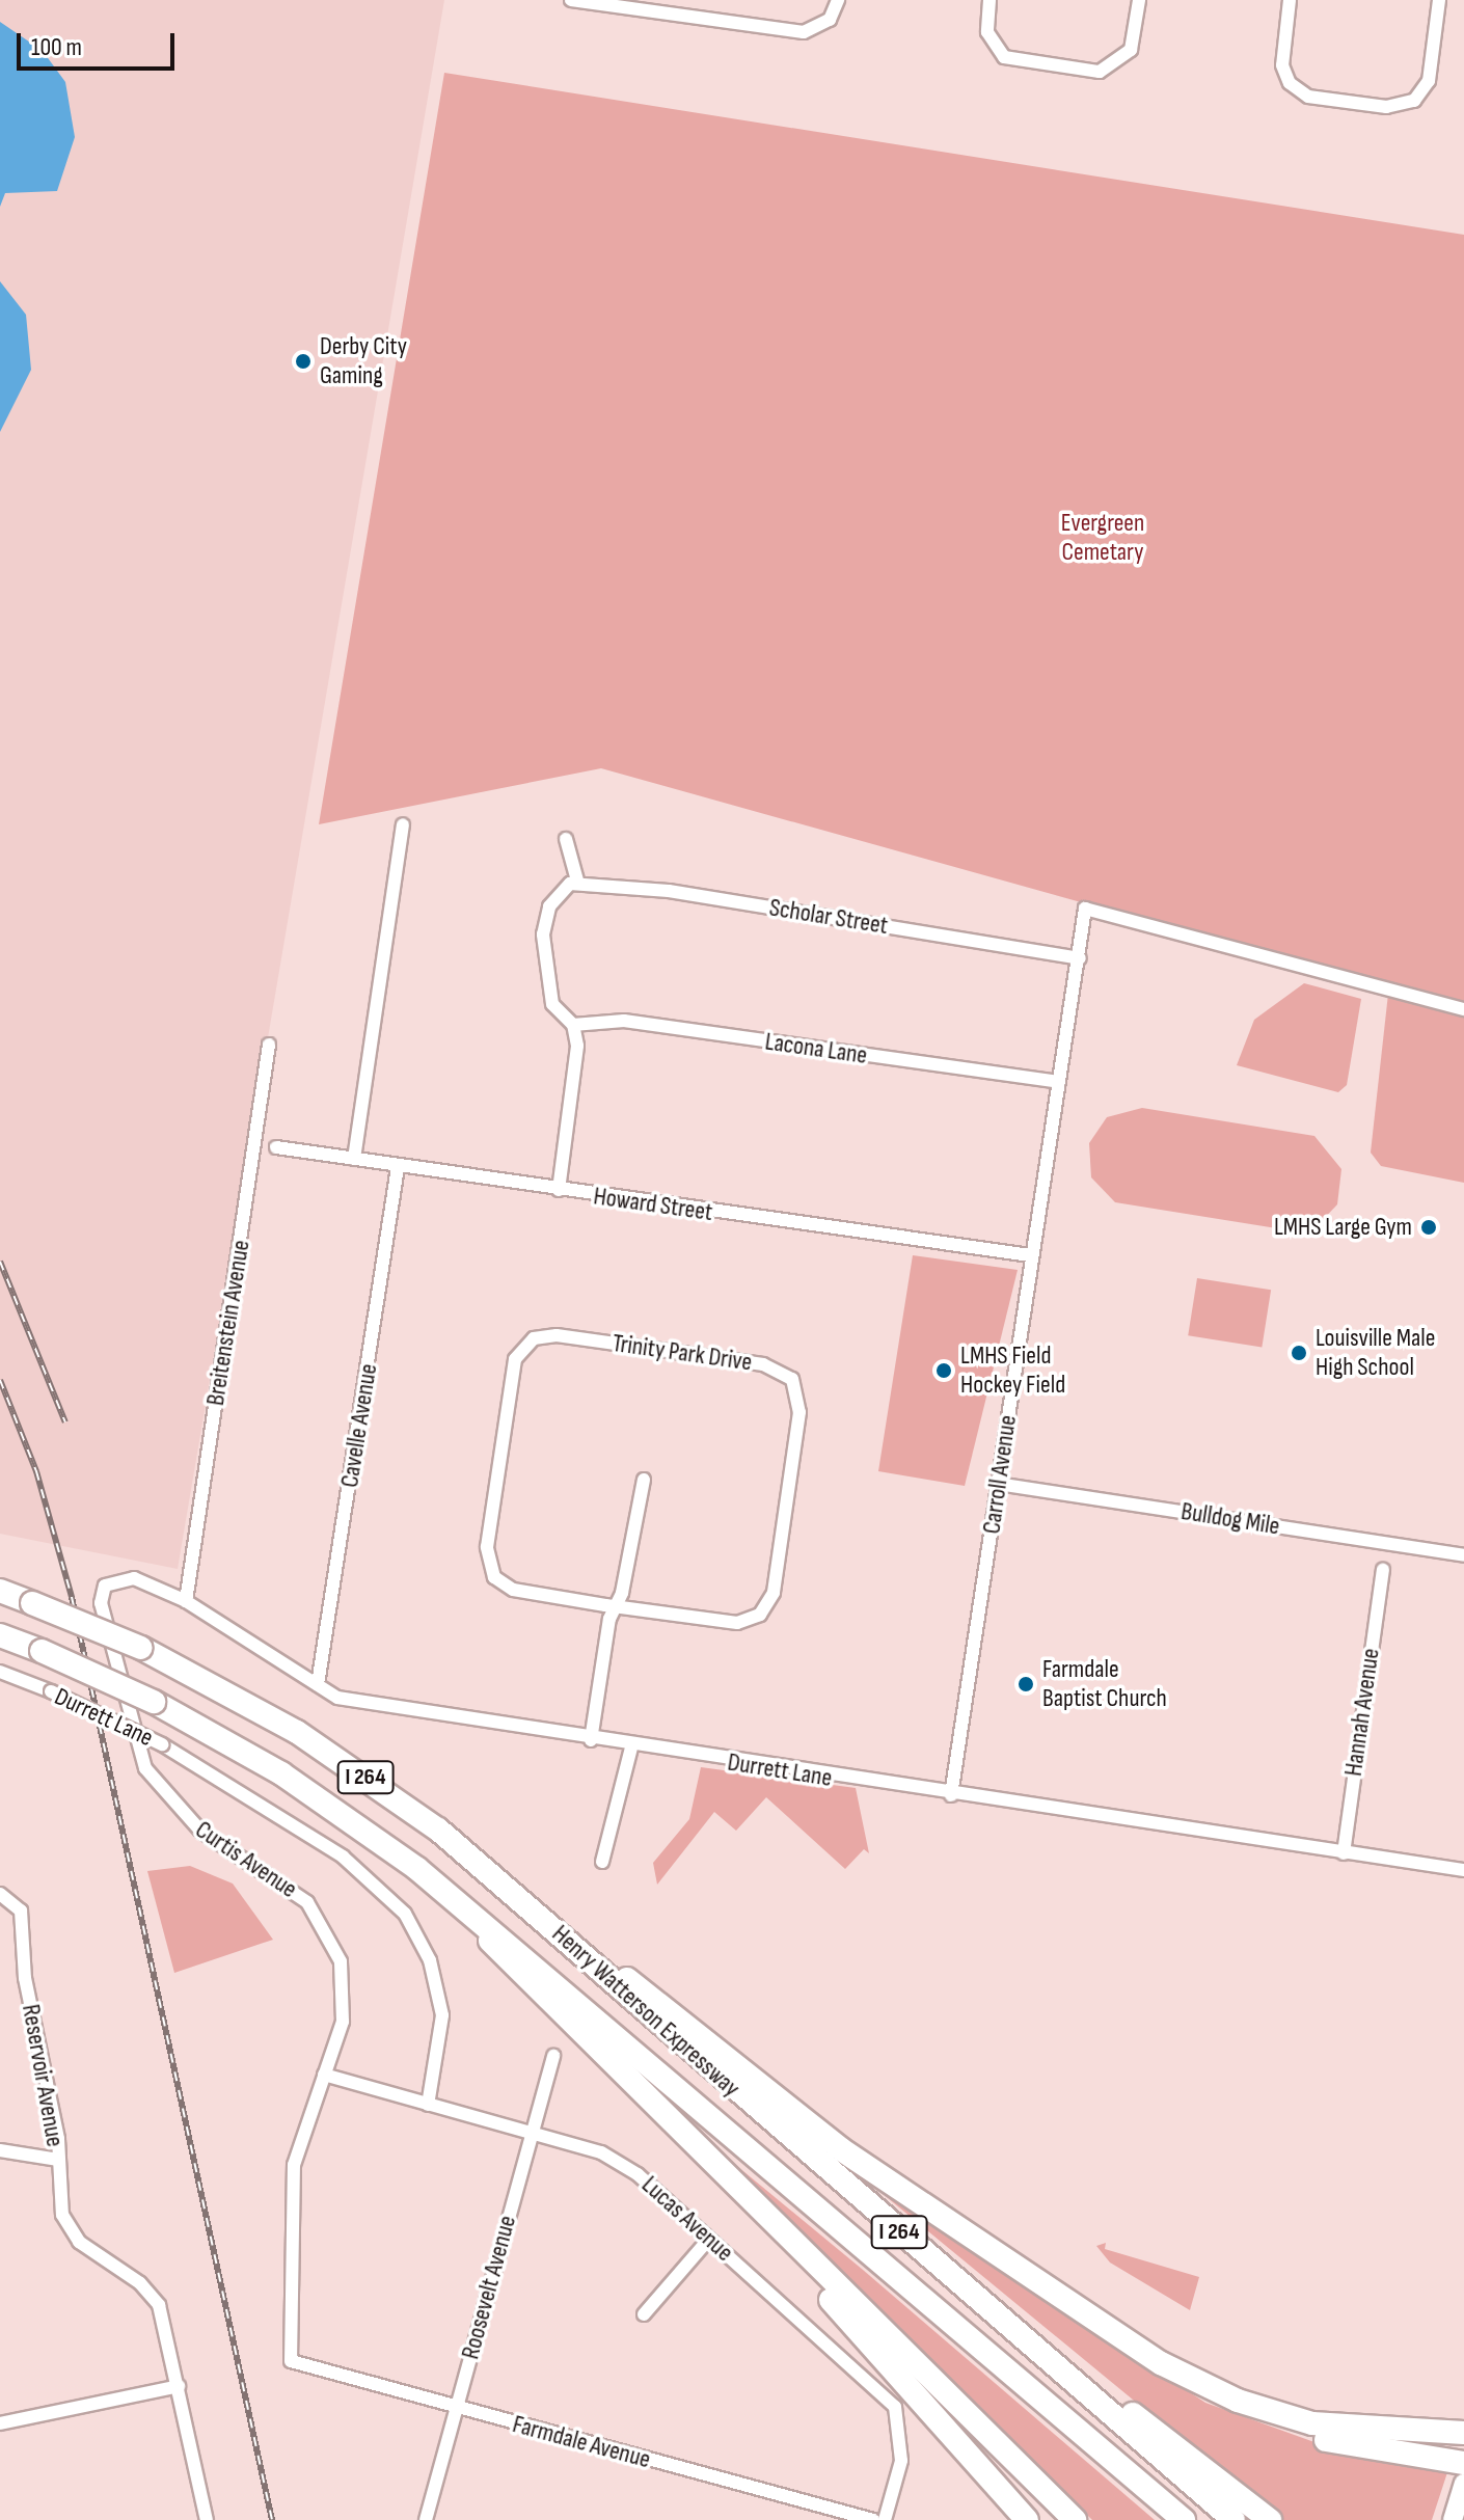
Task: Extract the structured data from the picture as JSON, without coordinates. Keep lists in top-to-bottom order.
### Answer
{
  "streets": {
    "highway": ["I 264", "Henry Watterson Expressway"],
    "street": [
      "Scholar Street",
      "Lacona Lane",
      "Howard Street",
      "Breitenstein Avenue",
      "Trinity Park Drive",
      "Cavelle Avenue",
      "Carroll Avenue",
      "Bulldog Mile",
      "Hannah Avenue",
      "Durrett Lane",
      "Curtis Avenue",
      "Reservoir Avenue",
      "Lucas Avenue",
      "Roosevelt Avenue",
      "Farmdale Avenue"
    ]
  },
  "crossings": [
    ["Scholar Street", "Carroll Avenue"],
    ["Lacona Lane", "Carroll Avenue"],
    ["Howard Street", "Cavelle Avenue"],
    ["Howard Street", "Carroll Avenue"],
    ["Breitenstein Avenue", "Durrett Lane"],
    ["Cavelle Avenue", "Durrett Lane"],
    ["Carroll Avenue", "Bulldog Mile"],
    ["Carroll Avenue", "Durrett Lane"],
    ["Hannah Avenue", "Durrett Lane"],
    ["Durrett Lane", "Curtis Avenue"],
    ["Durrett Lane", "Lucas Avenue"],
    ["Curtis Avenue", "Lucas Avenue"],
    ["Curtis Avenue", "Farmdale Avenue"],
    ["Lucas Avenue", "Roosevelt Avenue"],
    ["Roosevelt Avenue", "Farmdale Avenue"]
  ],
  "parks": ["Evergreen Cemetary"],
  "places": [
    "Derby City Gaming",
    "LMHS Large Gym",
    "Louisville Male High School",
    "LMHS Field Hockey Field",
    "Farmdale Baptist Church"
  ],
  "scale_bar": "100 m"
}
